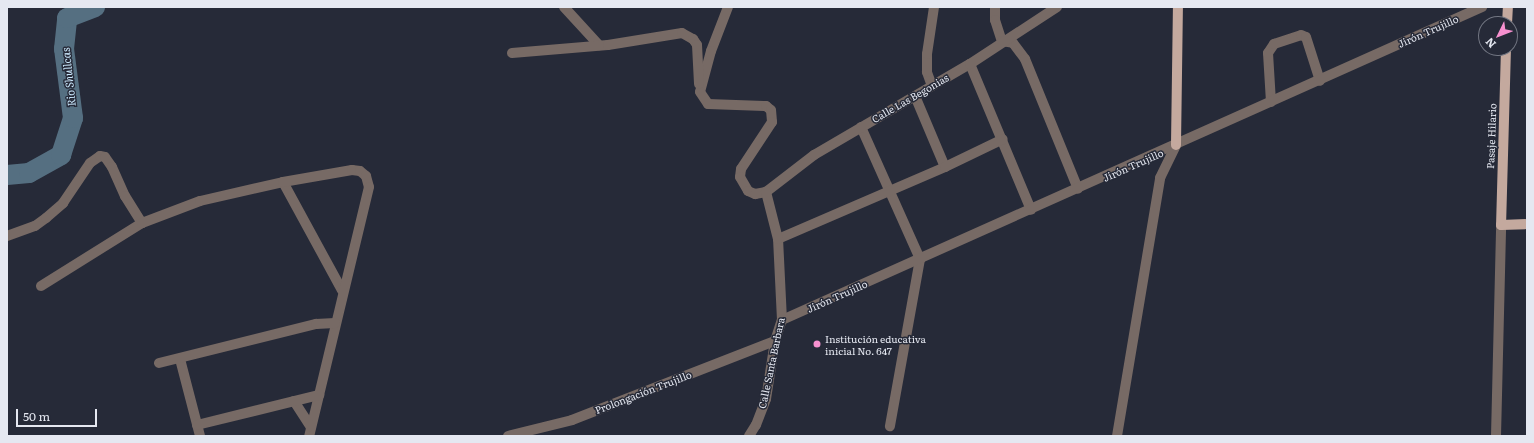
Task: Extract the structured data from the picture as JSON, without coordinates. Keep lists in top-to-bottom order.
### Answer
{
  "streets": {
    "main road": ["Pasaje Hilario"],
    "street": [
      "Jirón Trujillo",
      "Calle Las Begonias",
      "Calle Santa Barbara",
      "Prolongación Trujillo"
    ]
  },
  "crossings": [
    ["Jirón Trujillo", "Calle Santa Barbara"],
    ["Calle Las Begonias", "Calle Santa Barbara"],
    ["Calle Santa Barbara", "Prolongación Trujillo"]
  ],
  "water": ["Rio Shullcas"],
  "places": ["Institución educativa inicial No. 647"],
  "scale_bar": "50 m",
  "north": "bottom left"
}
